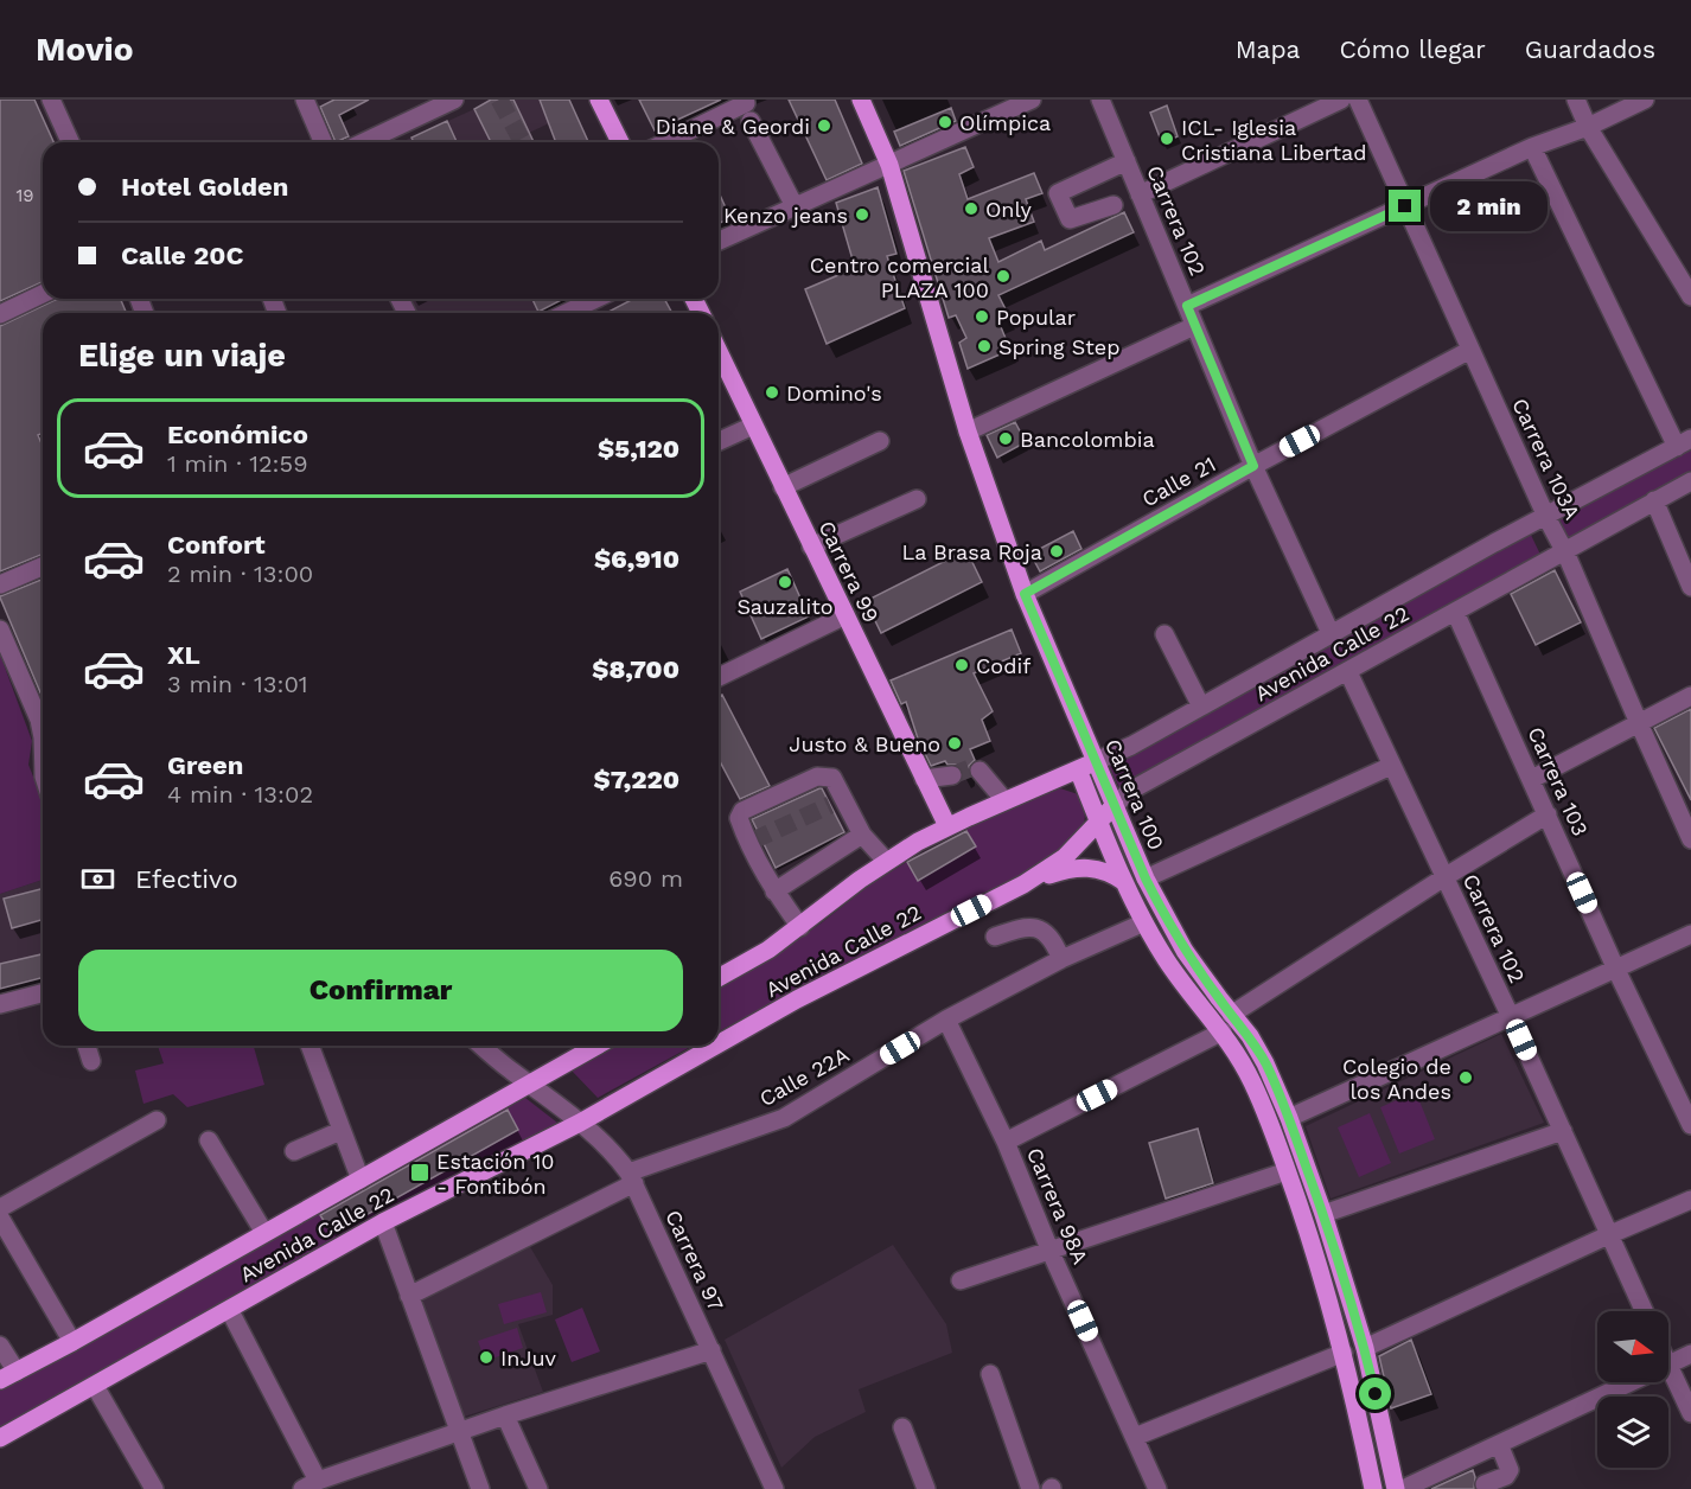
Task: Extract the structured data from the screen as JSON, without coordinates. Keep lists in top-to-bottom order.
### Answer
{
  "streets": {
    "main road": ["Carrera 99", "Avenida Calle 22", "Carrera 100"],
    "street": [
      "Carrera 102",
      "Carrera 103A",
      "Calle 21",
      "Carrera 103",
      "Calle 22A",
      "Carrera 98A",
      "Carrera 97"
    ]
  },
  "crossings": [
    ["Carrera 102", "Calle 21"],
    ["Carrera 102", "Avenida Calle 22"],
    ["Carrera 103A", "Calle 21"],
    ["Carrera 103A", "Avenida Calle 22"],
    ["Calle 21", "Carrera 100"],
    ["Carrera 99", "Avenida Calle 22"],
    ["Avenida Calle 22", "Carrera 103"],
    ["Avenida Calle 22", "Carrera 100"],
    ["Avenida Calle 22", "Carrera 97"],
    ["Carrera 100", "Calle 22A"],
    ["Calle 22A", "Carrera 98A"],
    ["Calle 22A", "Carrera 97"]
  ],
  "places": {
    "other": [
      "Olímpica",
      "Diane & Geordi",
      "ICL- Iglesia Cristiana Libertad",
      "Only",
      "Kenzo jeans",
      "Centro comercial PLAZA 100",
      "Popular",
      "Spring Step",
      "Domino's",
      "Bancolombia",
      "La Brasa Roja",
      "Sauzalito",
      "Codif",
      "Justo & Bueno",
      "Colegio de los Andes",
      "InJuv"
    ],
    "transit": ["Estación 10 - Fontibón"]
  },
  "house_numbers": ["19"],
  "north": "right",
  "page": {
    "header": "Movio",
    "nav": ["Mapa", "Cómo llegar", "Guardados"],
    "banner": ["Hotel Golden", "Calle 20C"],
    "bubble": "2 min",
    "heading": "Elige un viaje",
    "list": [
      {
        "name": "Económico",
        "note": "1 min · 12:59",
        "value": "$5,120"
      },
      {
        "name": "Confort",
        "note": "2 min · 13:00",
        "value": "$6,910"
      },
      {
        "name": "XL",
        "note": "3 min · 13:01",
        "value": "$8,700"
      },
      {
        "name": "Green",
        "note": "4 min · 13:02",
        "value": "$7,220"
      }
    ],
    "pay": ["Efectivo", "690 m"],
    "buttons": "Confirmar"
  }
}
